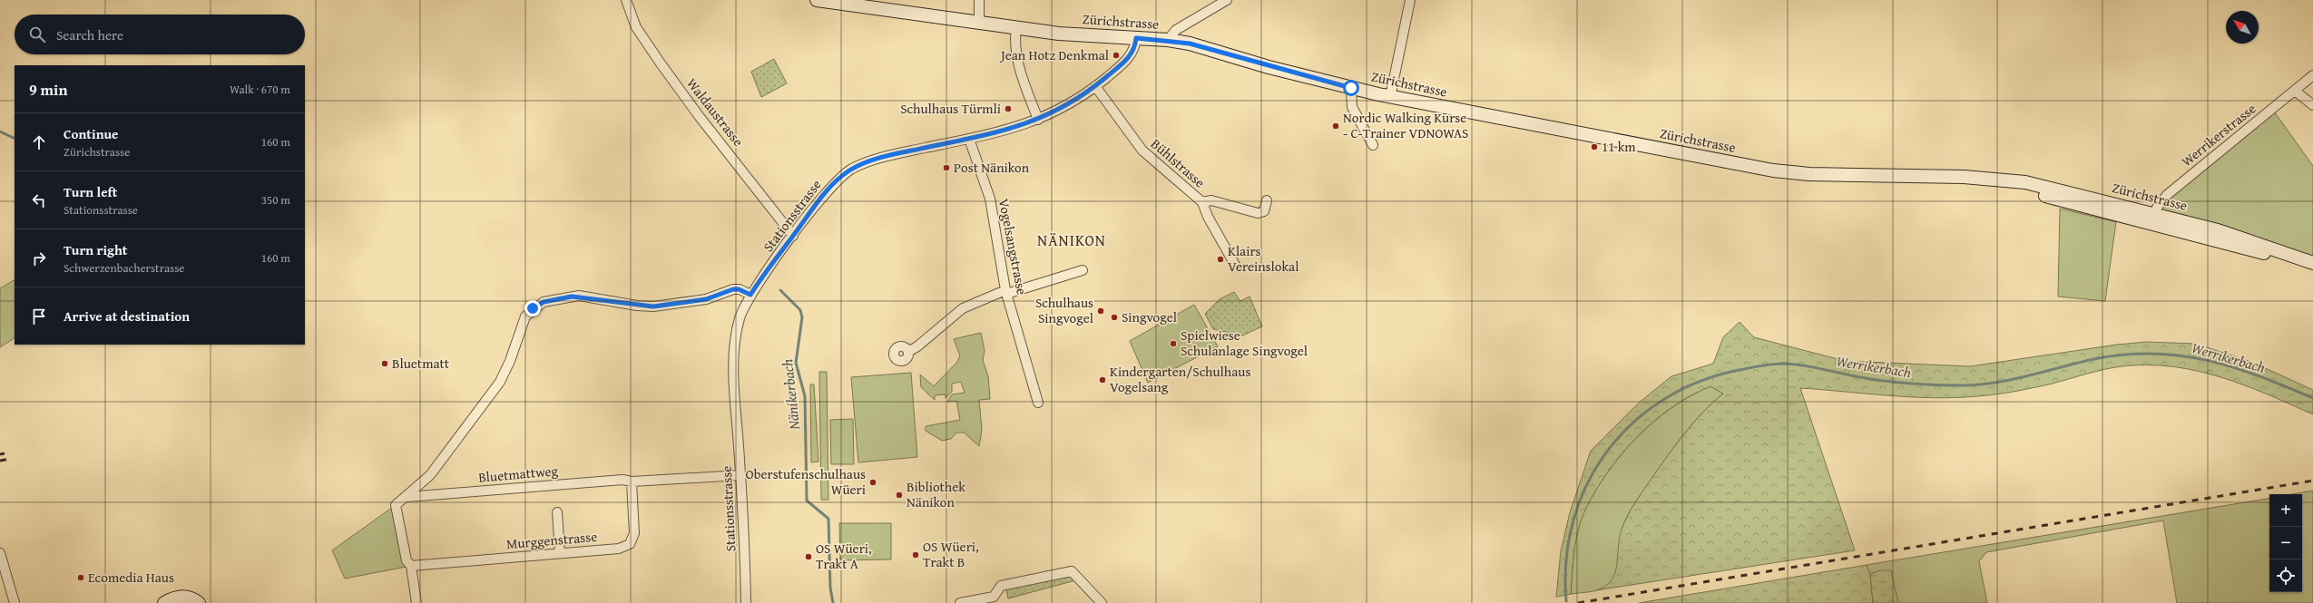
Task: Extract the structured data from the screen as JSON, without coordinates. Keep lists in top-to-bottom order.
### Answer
{
  "streets": {
    "main road": ["Zürichstrasse"],
    "street": [
      "Waldaustrasse",
      "Werrikerstrasse",
      "Bühlstrasse",
      "Stationsstrasse",
      "Vogelsangstrasse",
      "Bluetmattweg",
      "Murggenstrasse"
    ]
  },
  "crossings": [
    ["Zürichstrasse", "Werrikerstrasse"],
    ["Zürichstrasse", "Stationsstrasse"],
    ["Waldaustrasse", "Stationsstrasse"],
    ["Bühlstrasse", "Stationsstrasse"],
    ["Stationsstrasse", "Vogelsangstrasse"],
    ["Stationsstrasse", "Bluetmattweg"],
    ["Bluetmattweg", "Murggenstrasse"]
  ],
  "districts": ["NÄNIKON"],
  "water": ["Werrikerbach", "Nänikerbach"],
  "places": [
    "Jean Hotz Denkmal",
    "Schulhaus Türmli",
    "Nordic Walking Kurse - C-Trainer VDNOWAS",
    "11 km",
    "Post Nänikon",
    "Klairs Vereinslokal",
    "Schulhaus Singvogel",
    "Singvogel",
    "Spielwiese Schulanlage Singvogel",
    "Bluetmatt",
    "Kindergarten/Schulhaus Vogelsang",
    "Oberstufenschulhaus Wüeri",
    "Bibliothek Nänikon",
    "OS Wüeri, Trakt B",
    "OS Wüeri, Trakt A",
    "Ecomedia Haus"
  ],
  "north": "top left",
  "page": {
    "search": "Search here",
    "heading": ["9 min", "Walk · 670 m"],
    "list": [
      ["Continue", "Zürichstrasse", "160 m"],
      ["Turn left", "Stationsstrasse", "350 m"],
      ["Turn right", "Schwerzenbacherstrasse", "160 m"],
      "Arrive at destination"
    ],
    "map_buttons": ["+", "−"]
  }
}
